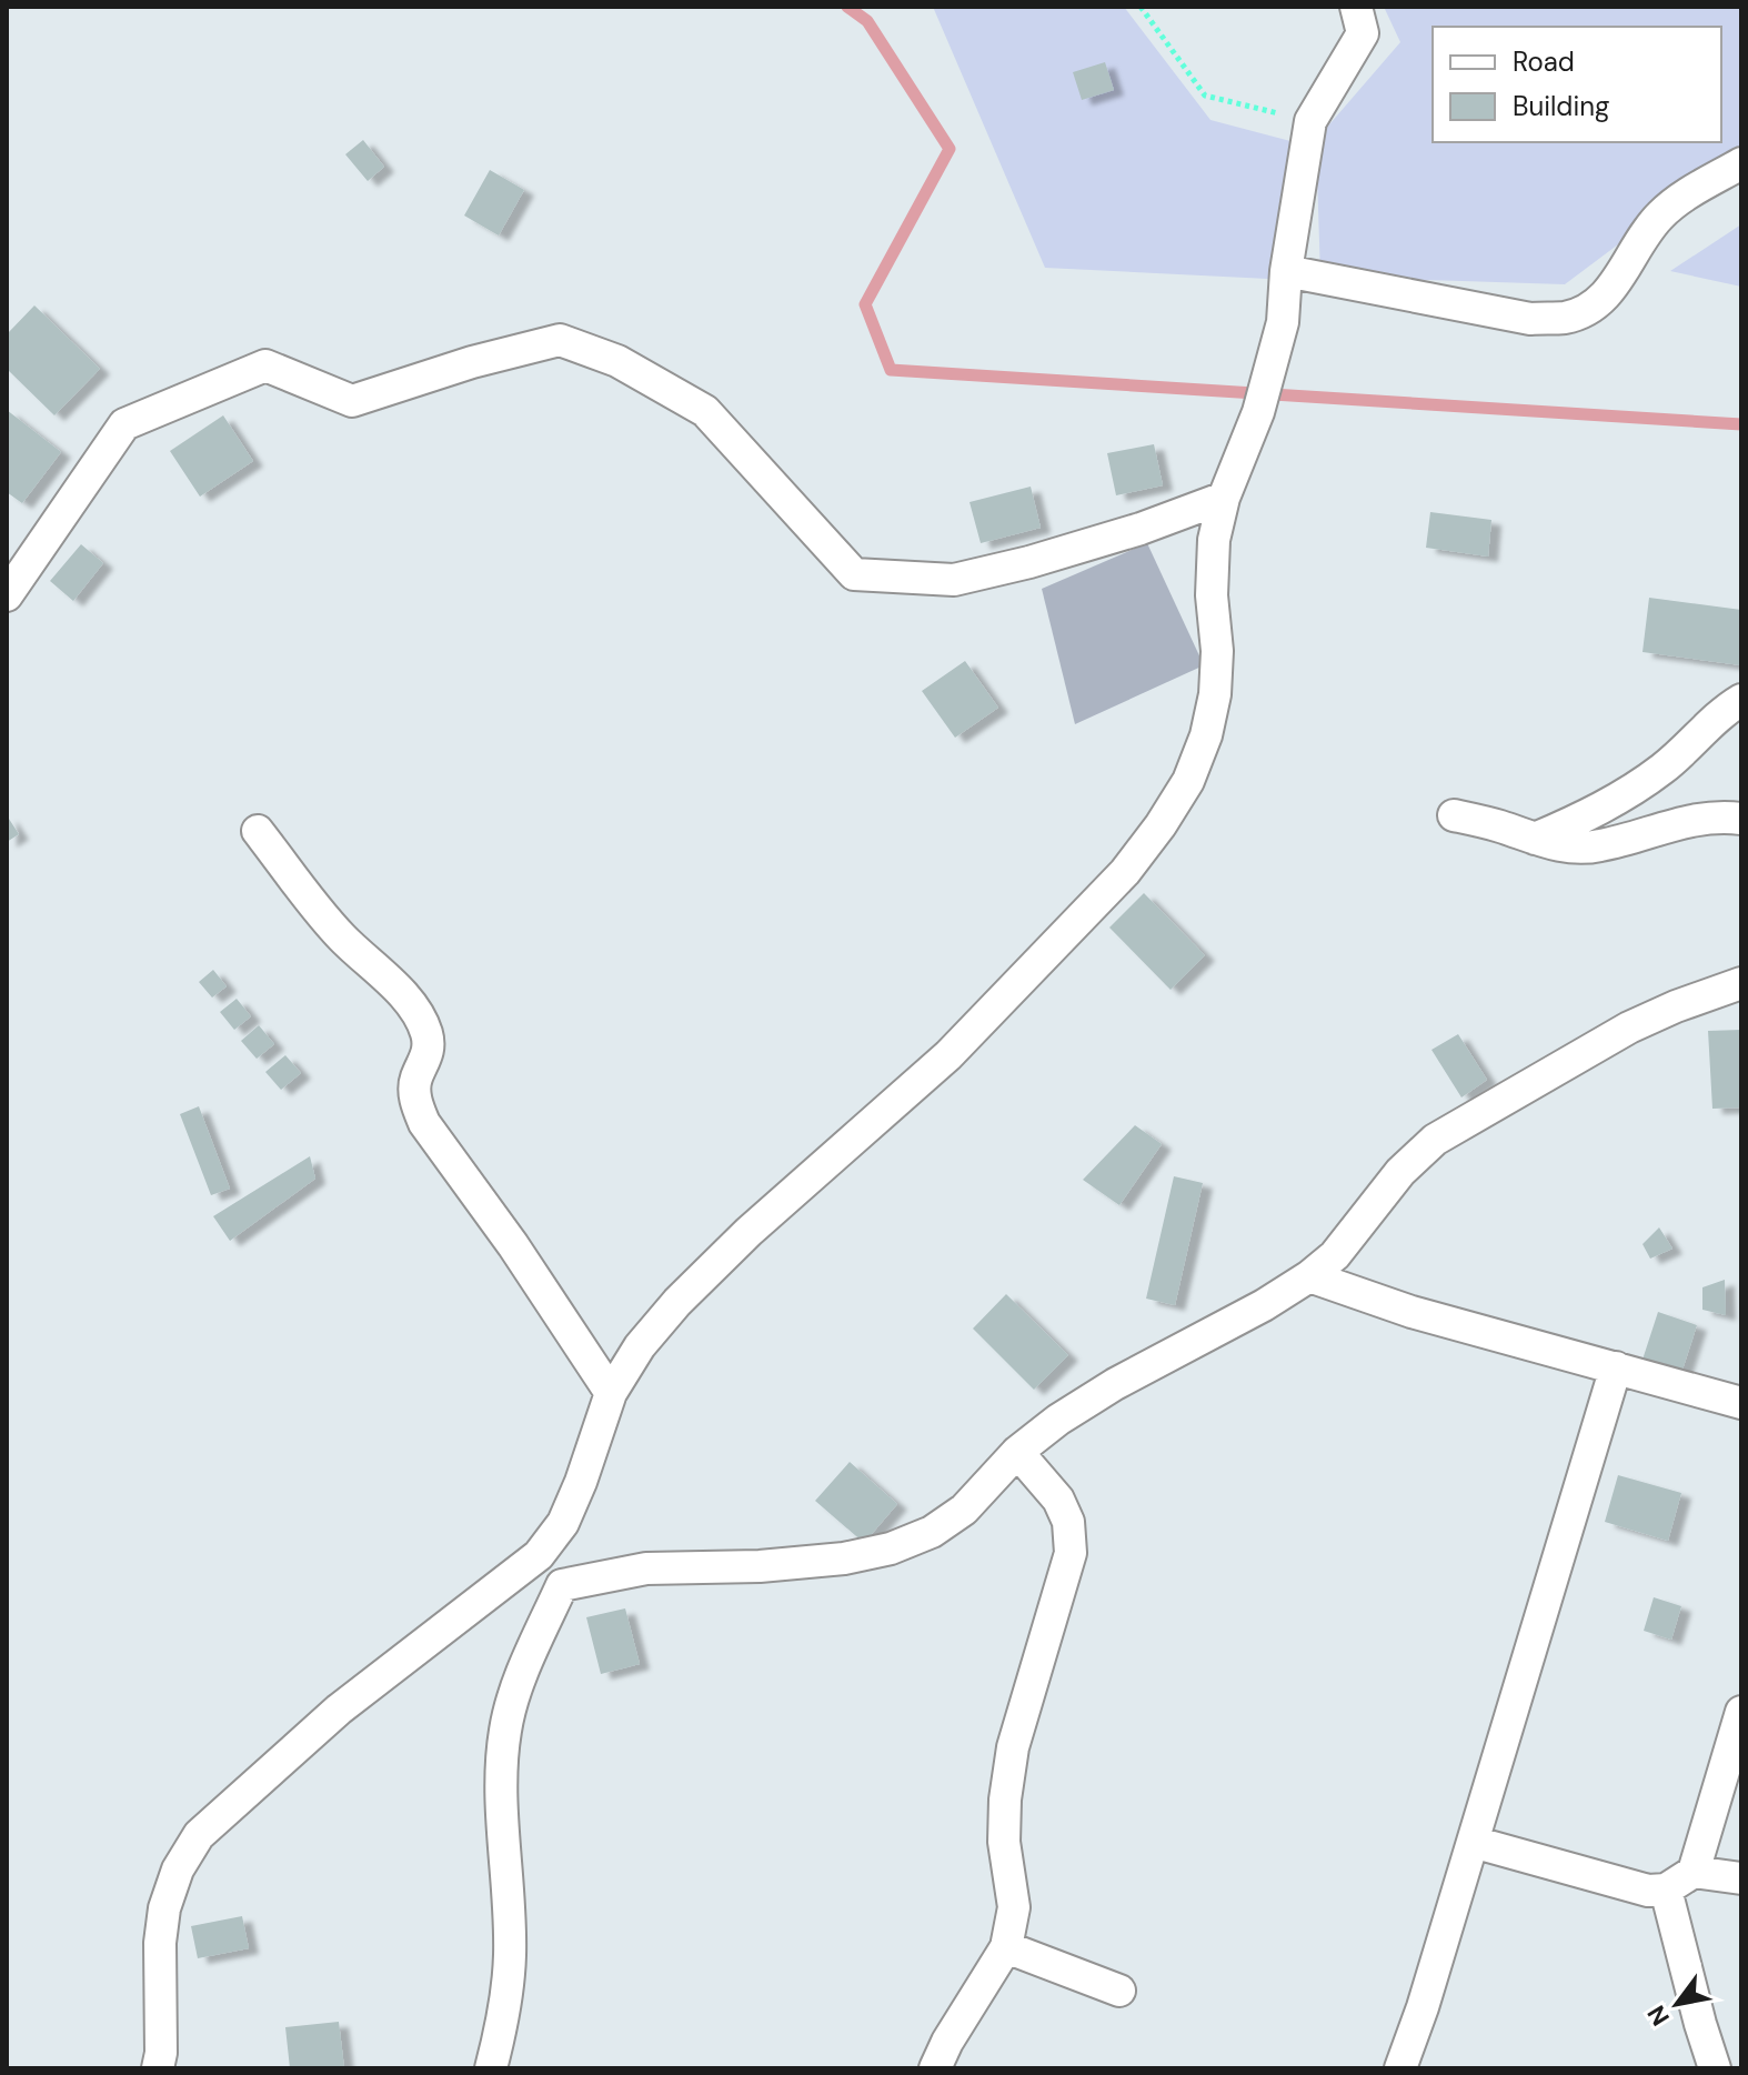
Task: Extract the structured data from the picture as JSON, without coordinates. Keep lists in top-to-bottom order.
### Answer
{
  "legend": ["Road", "Building"],
  "north": "bottom left"
}
